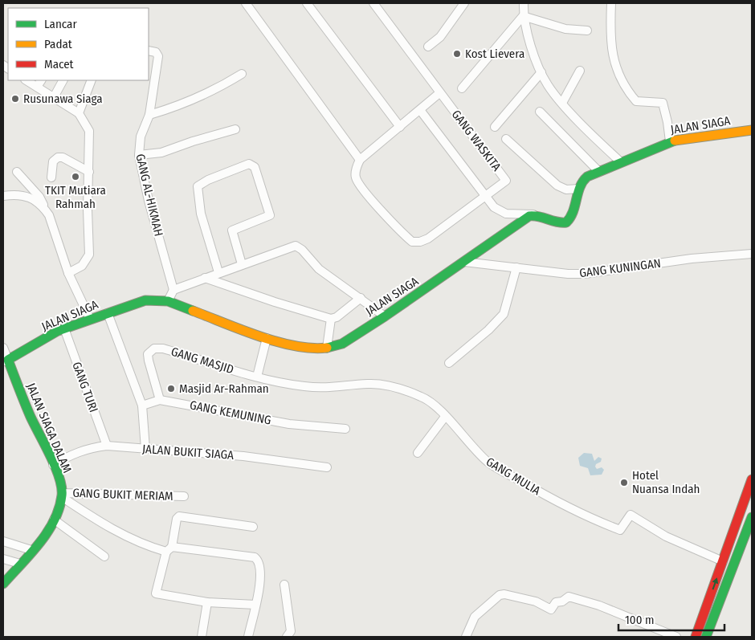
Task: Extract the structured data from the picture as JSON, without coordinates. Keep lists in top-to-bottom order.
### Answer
{
  "streets": {
    "main road": ["JALAN SIAGA", "JALAN SIAGA DALAM"],
    "street": [
      "GANG WASKITA",
      "GANG AL-HIKMAH",
      "GANG KUNINGAN",
      "GANG MASJID",
      "GANG TURI",
      "GANG KEMUNING",
      "JALAN BUKIT SIAGA",
      "GANG MULIA",
      "GANG BUKIT MERIAM"
    ]
  },
  "crossings": [
    ["JALAN SIAGA", "GANG KUNINGAN"],
    ["JALAN SIAGA", "GANG TURI"],
    ["JALAN SIAGA", "JALAN SIAGA DALAM"],
    ["GANG MASJID", "GANG KEMUNING"],
    ["GANG MASJID", "GANG MULIA"],
    ["GANG TURI", "JALAN BUKIT SIAGA"],
    ["JALAN SIAGA DALAM", "JALAN BUKIT SIAGA"],
    ["JALAN SIAGA DALAM", "GANG BUKIT MERIAM"]
  ],
  "places": [
    "Kost Lievera",
    "Rusunawa Siaga",
    "TKIT Mutiara Rahmah",
    "Masjid Ar-Rahman",
    "Hotel Nuansa Indah"
  ],
  "legend": ["Lancar", "Padat", "Macet"],
  "scale_bar": "100 m"
}
